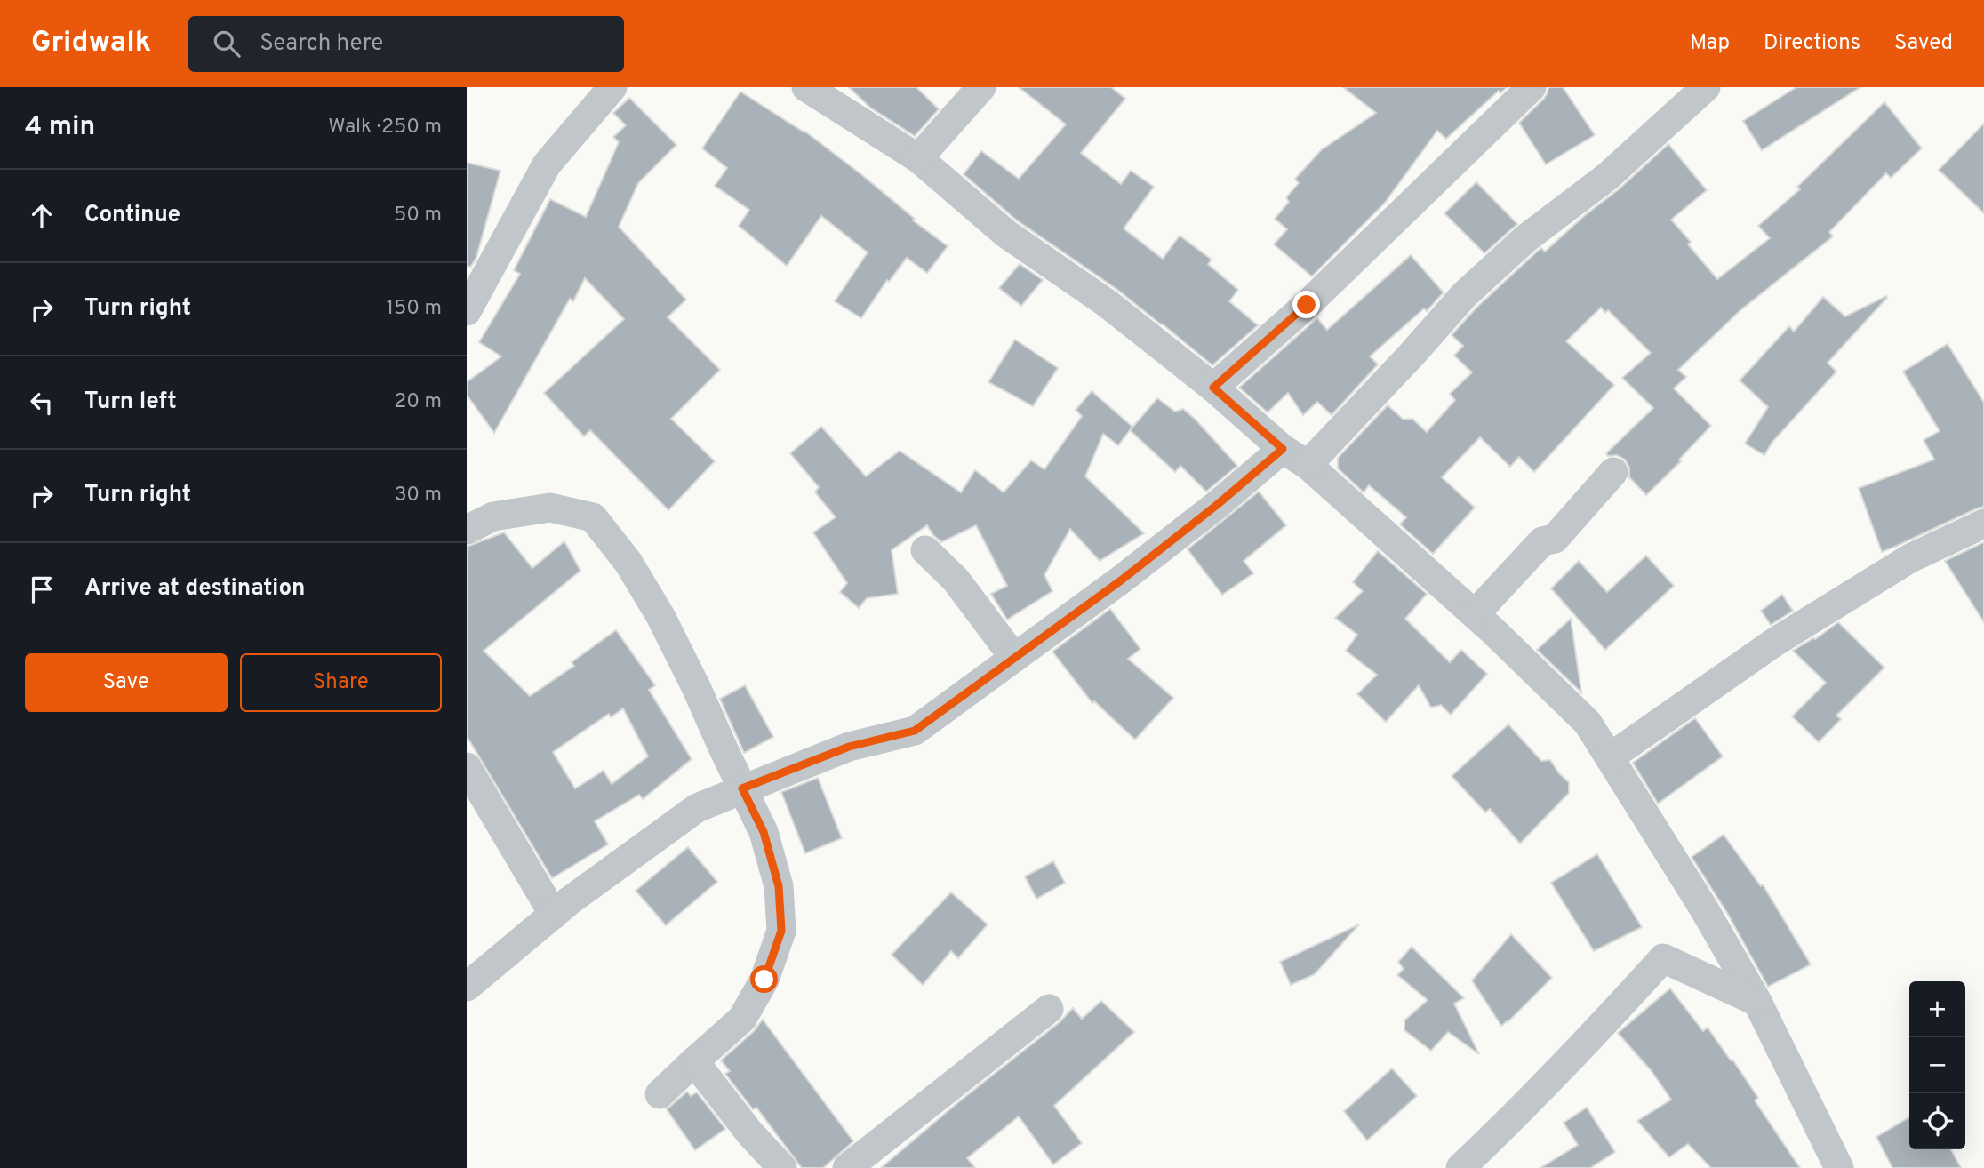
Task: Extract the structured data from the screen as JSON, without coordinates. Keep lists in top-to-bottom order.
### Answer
{
  "page": {
    "header": "Gridwalk",
    "search": "Search here",
    "nav": ["Map", "Directions", "Saved"],
    "heading": ["4 min", "Walk · 250 m"],
    "list": [
      ["Continue", "50 m"],
      ["Turn right", "150 m"],
      ["Turn left", "20 m"],
      ["Turn right", "30 m"],
      "Arrive at destination"
    ],
    "buttons": ["Save", "Share"],
    "map_buttons": ["+", "−"]
  }
}
